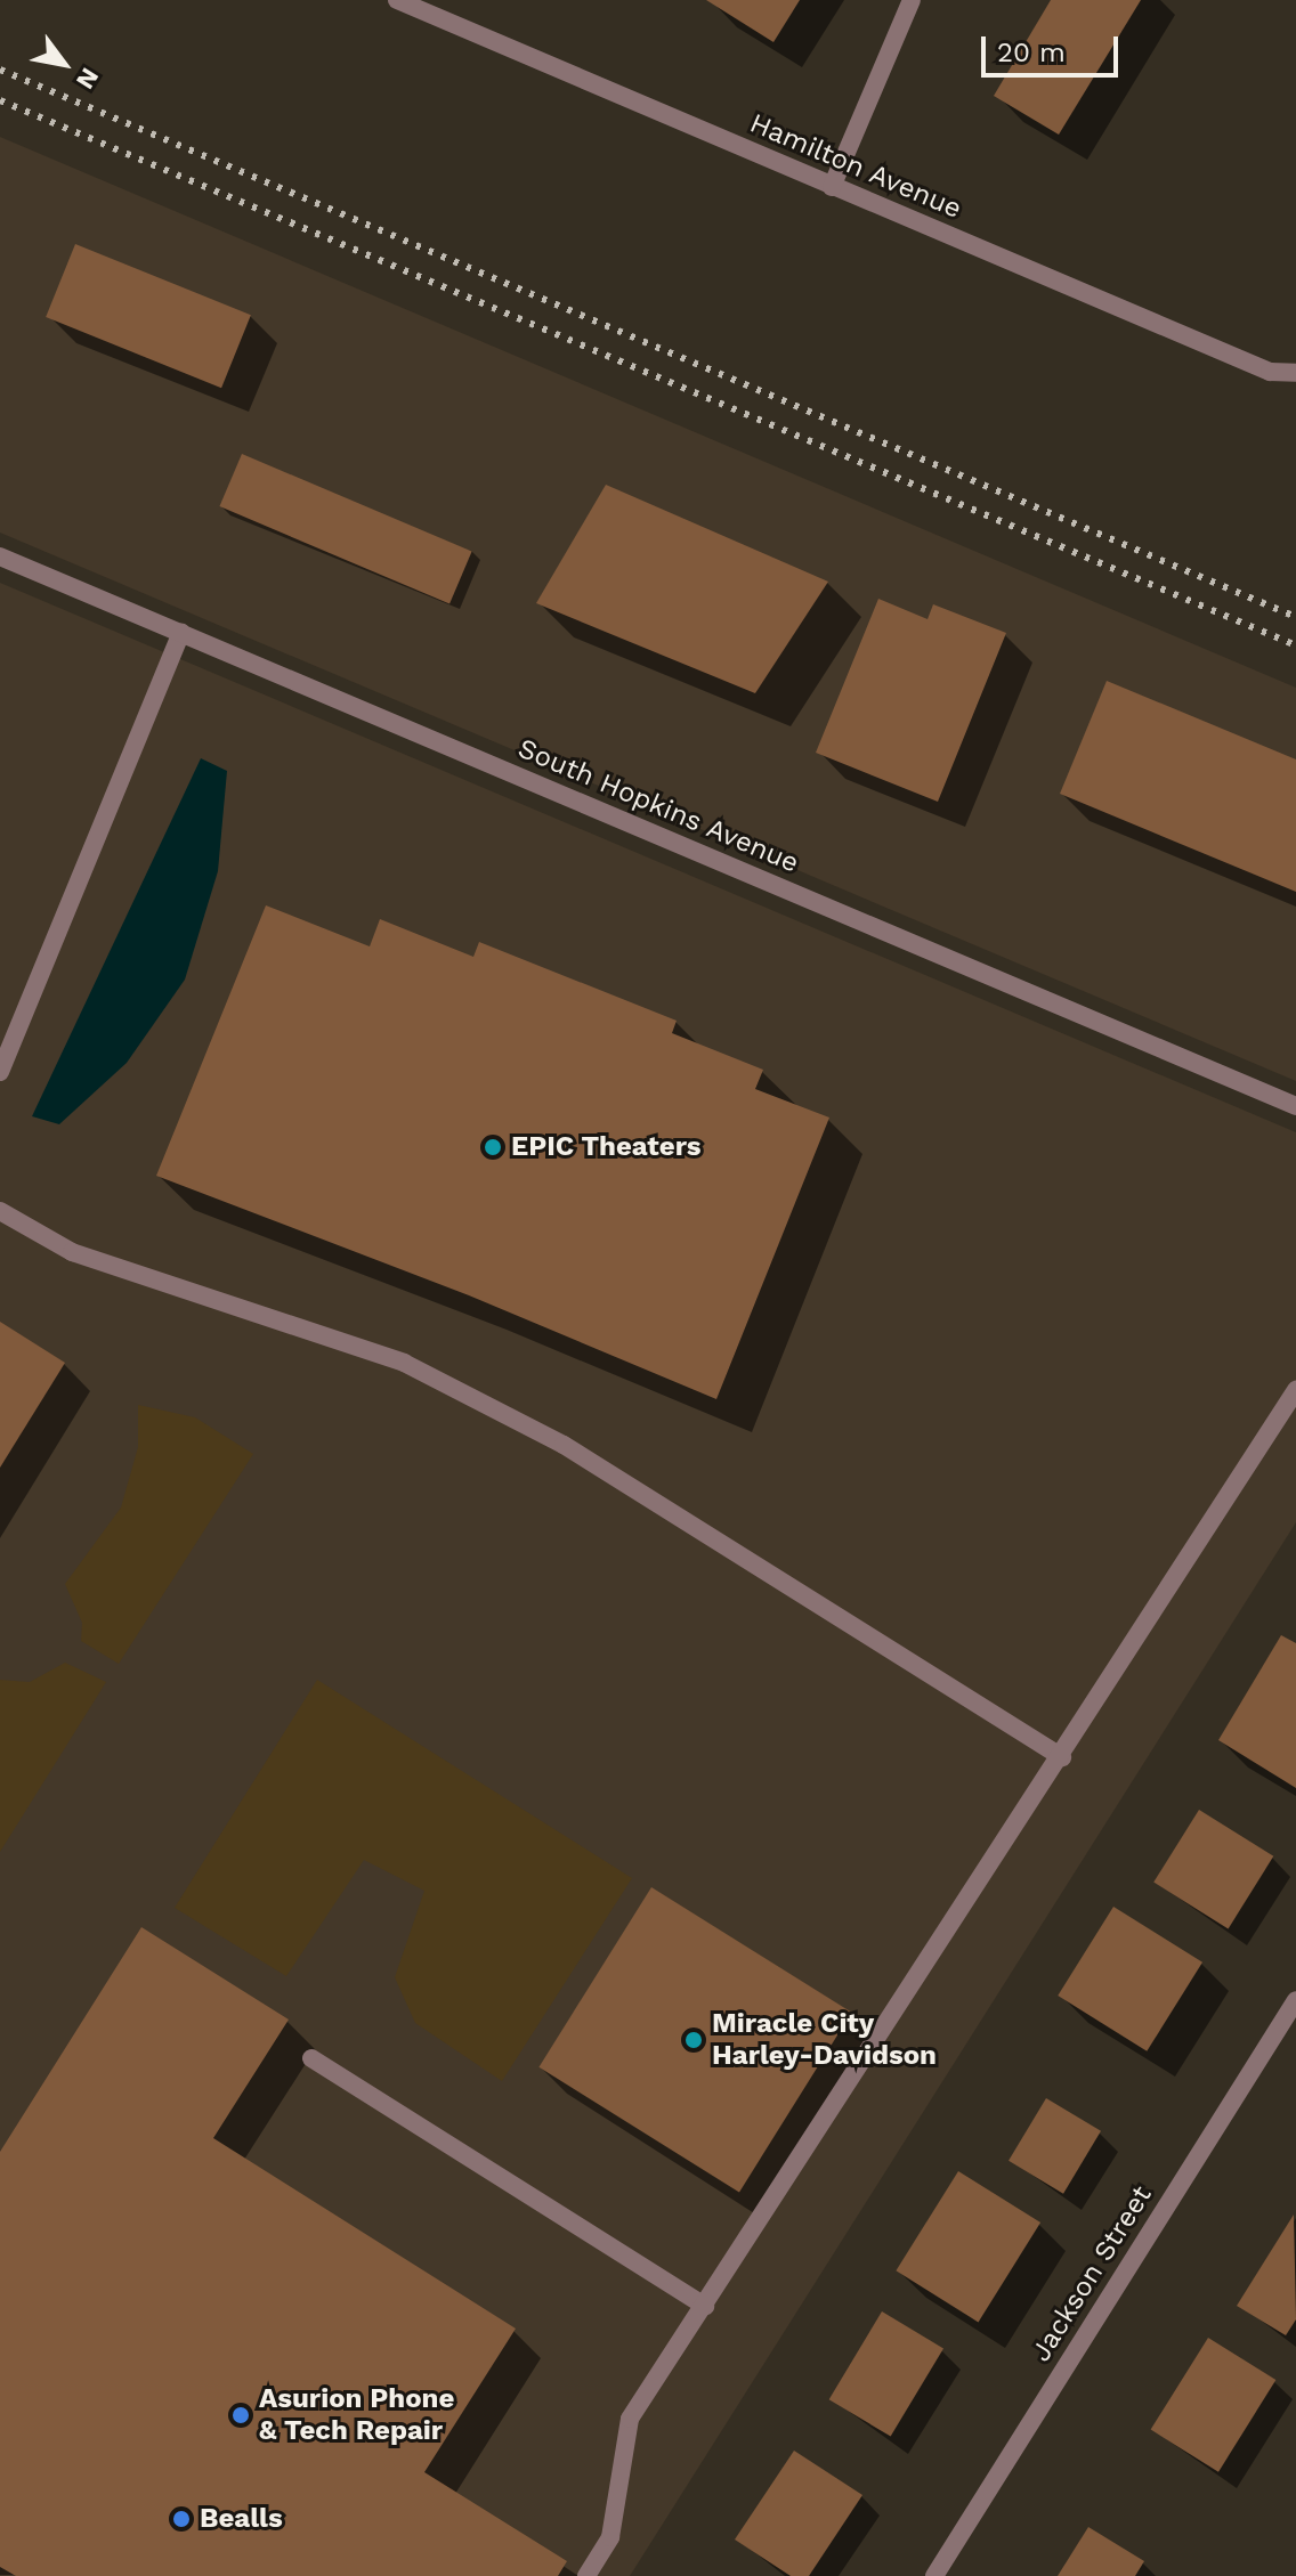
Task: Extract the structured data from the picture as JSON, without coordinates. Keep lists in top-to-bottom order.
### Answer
{
  "streets": {
    "street": ["Hamilton Avenue", "South Hopkins Avenue", "Jackson Street"]
  },
  "places": [
    "EPIC Theaters",
    "Miracle City Harley-Davidson",
    "Asurion Phone & Tech Repair",
    "Bealls"
  ],
  "scale_bar": "20 m",
  "north": "bottom right"
}
